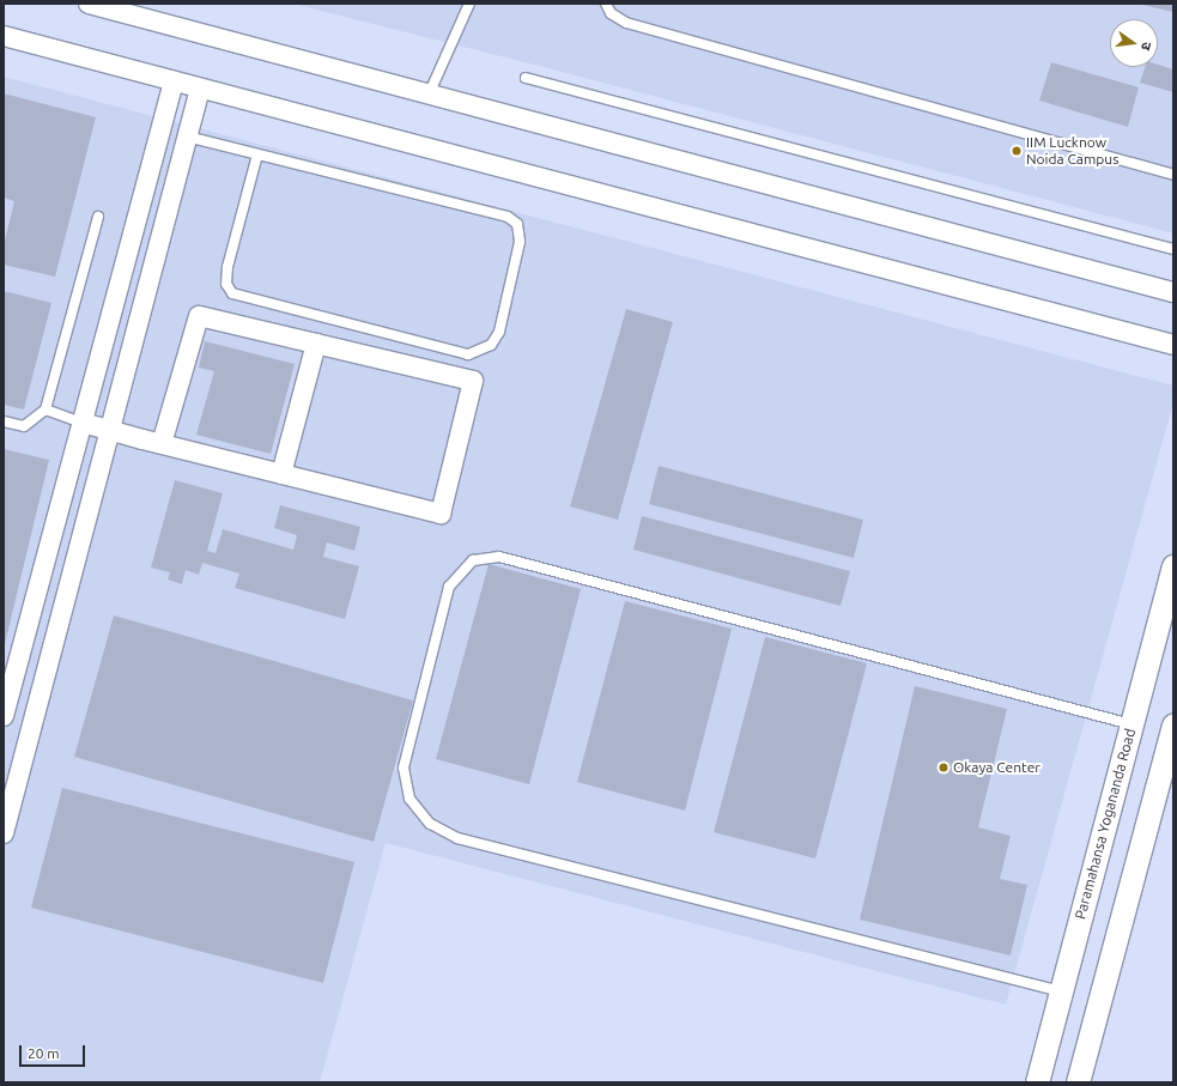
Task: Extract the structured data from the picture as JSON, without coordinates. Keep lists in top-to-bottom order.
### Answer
{
  "streets": {
    "street": ["Paramahansa Yogananda Road"]
  },
  "places": ["IIM Lucknow Noida Campus", "Okaya Center"],
  "scale_bar": "20 m",
  "north": "right"
}
